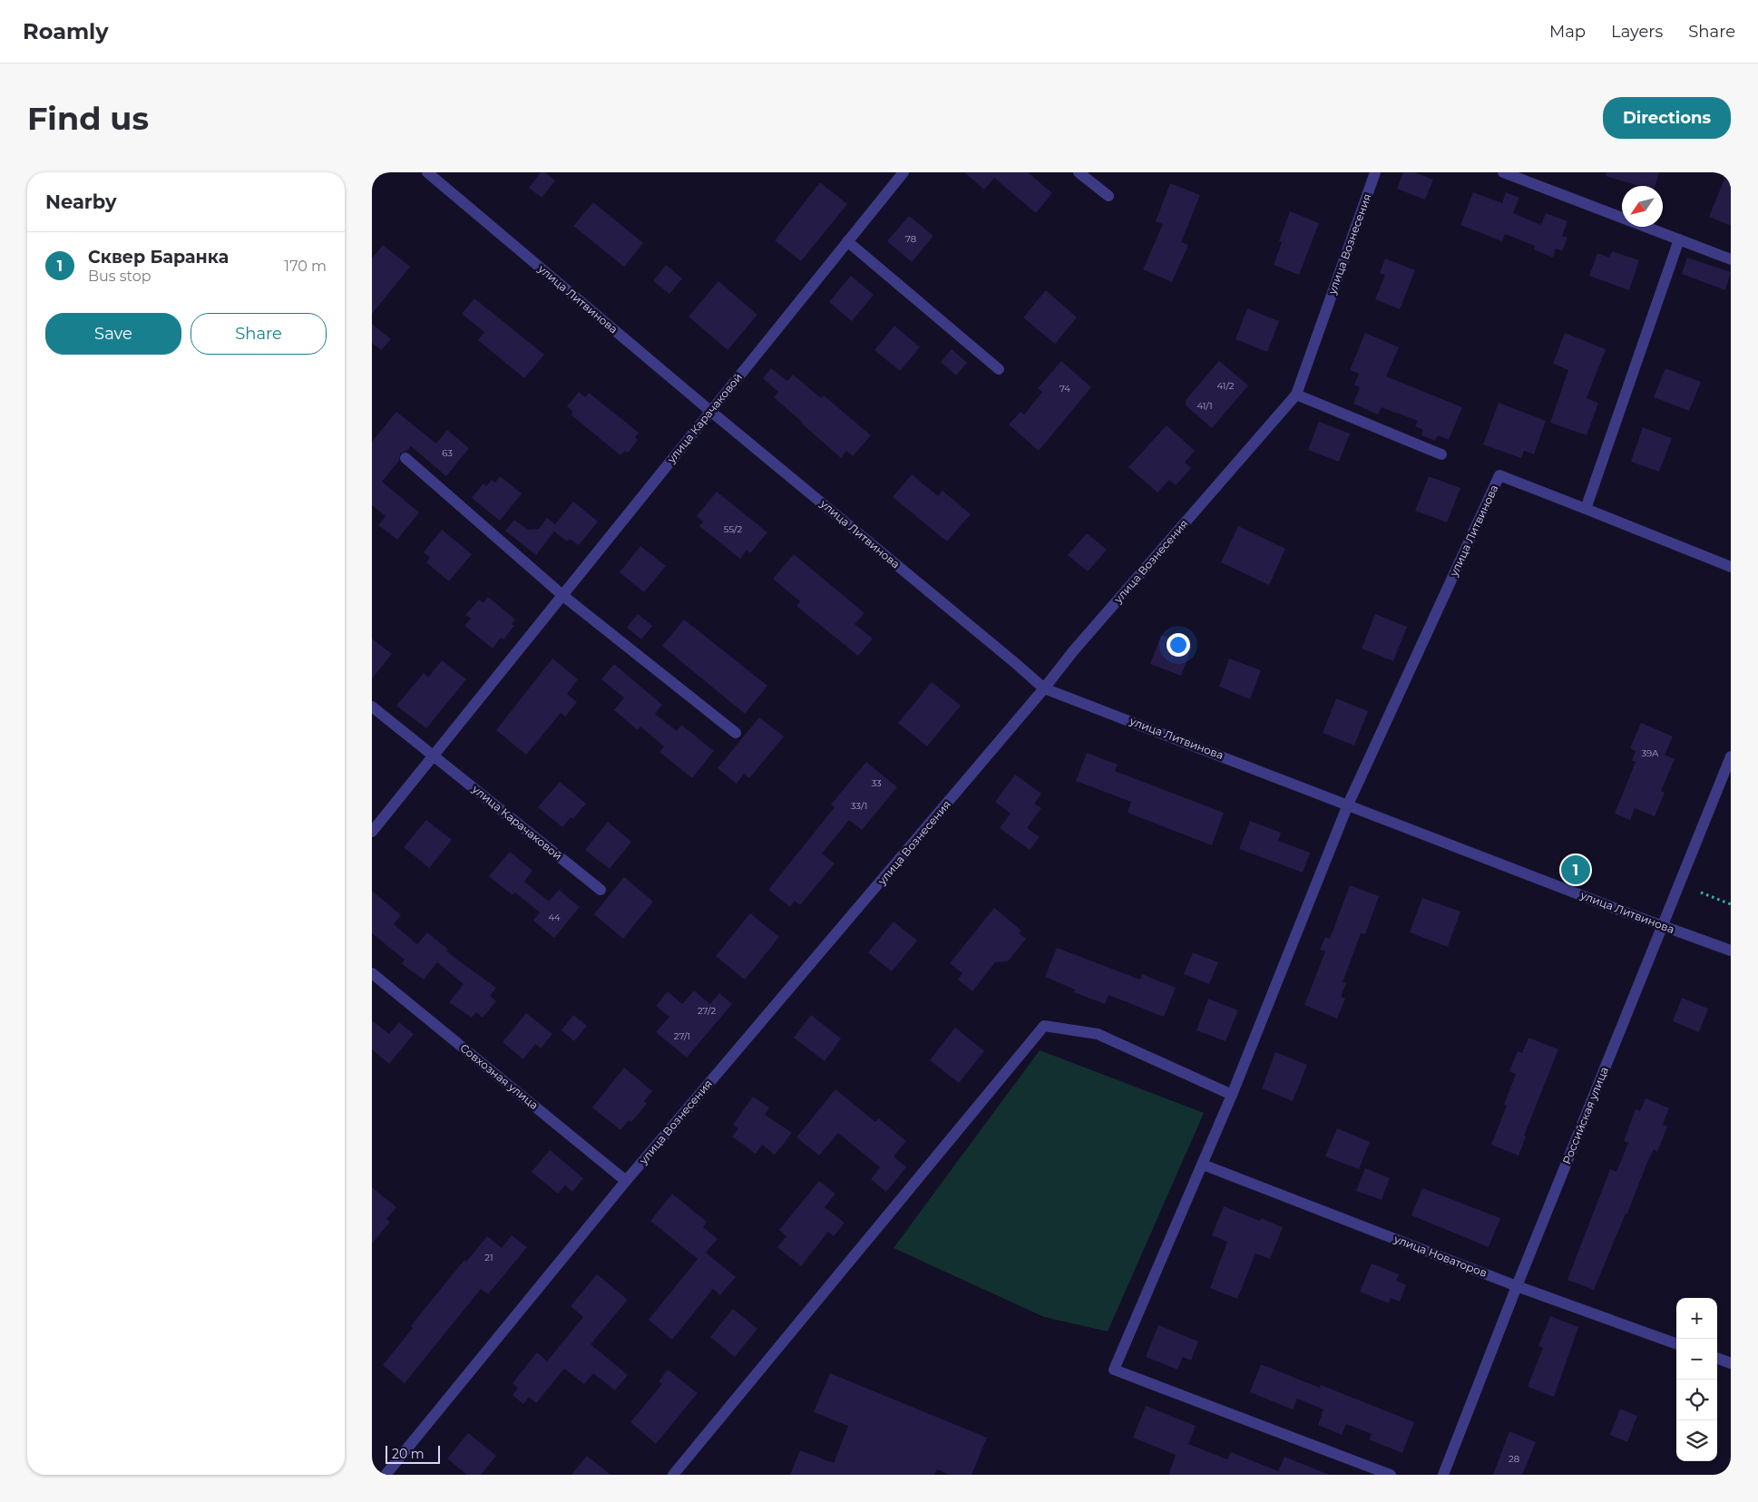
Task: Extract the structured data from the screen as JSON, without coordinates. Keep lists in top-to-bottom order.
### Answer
{
  "streets": {
    "street": [
      "улица Вознесения",
      "улица Литвинова",
      "улица Карачаковой",
      "Совхозная улица",
      "Российская улица",
      "улица Новаторов"
    ]
  },
  "crossings": [
    ["улица Вознесения", "улица Литвинова"],
    ["улица Вознесения", "Совхозная улица"],
    ["улица Литвинова", "улица Карачаковой"],
    ["улица Литвинова", "Российская улица"],
    ["Российская улица", "улица Новаторов"]
  ],
  "house_numbers": [
    "78",
    "41/2",
    "74",
    "41/1",
    "63",
    "55/2",
    "39А",
    "33",
    "33/1",
    "44",
    "27/2",
    "27/1",
    "21",
    "28"
  ],
  "scale_bar": "20 m",
  "north": "bottom left",
  "page": {
    "header": "Roamly",
    "nav": ["Map", "Layers", "Share"],
    "buttons": [
      "Directions",
      ["Save", "Share"]
    ],
    "title": "Find us",
    "heading": "Nearby",
    "list": [
      {
        "mark": "1",
        "name": "Сквер Баранка",
        "note": "Bus stop",
        "value": "170 m"
      }
    ],
    "pins": "1",
    "map_buttons": ["+", "−"],
    "scale": "20 m"
  }
}
